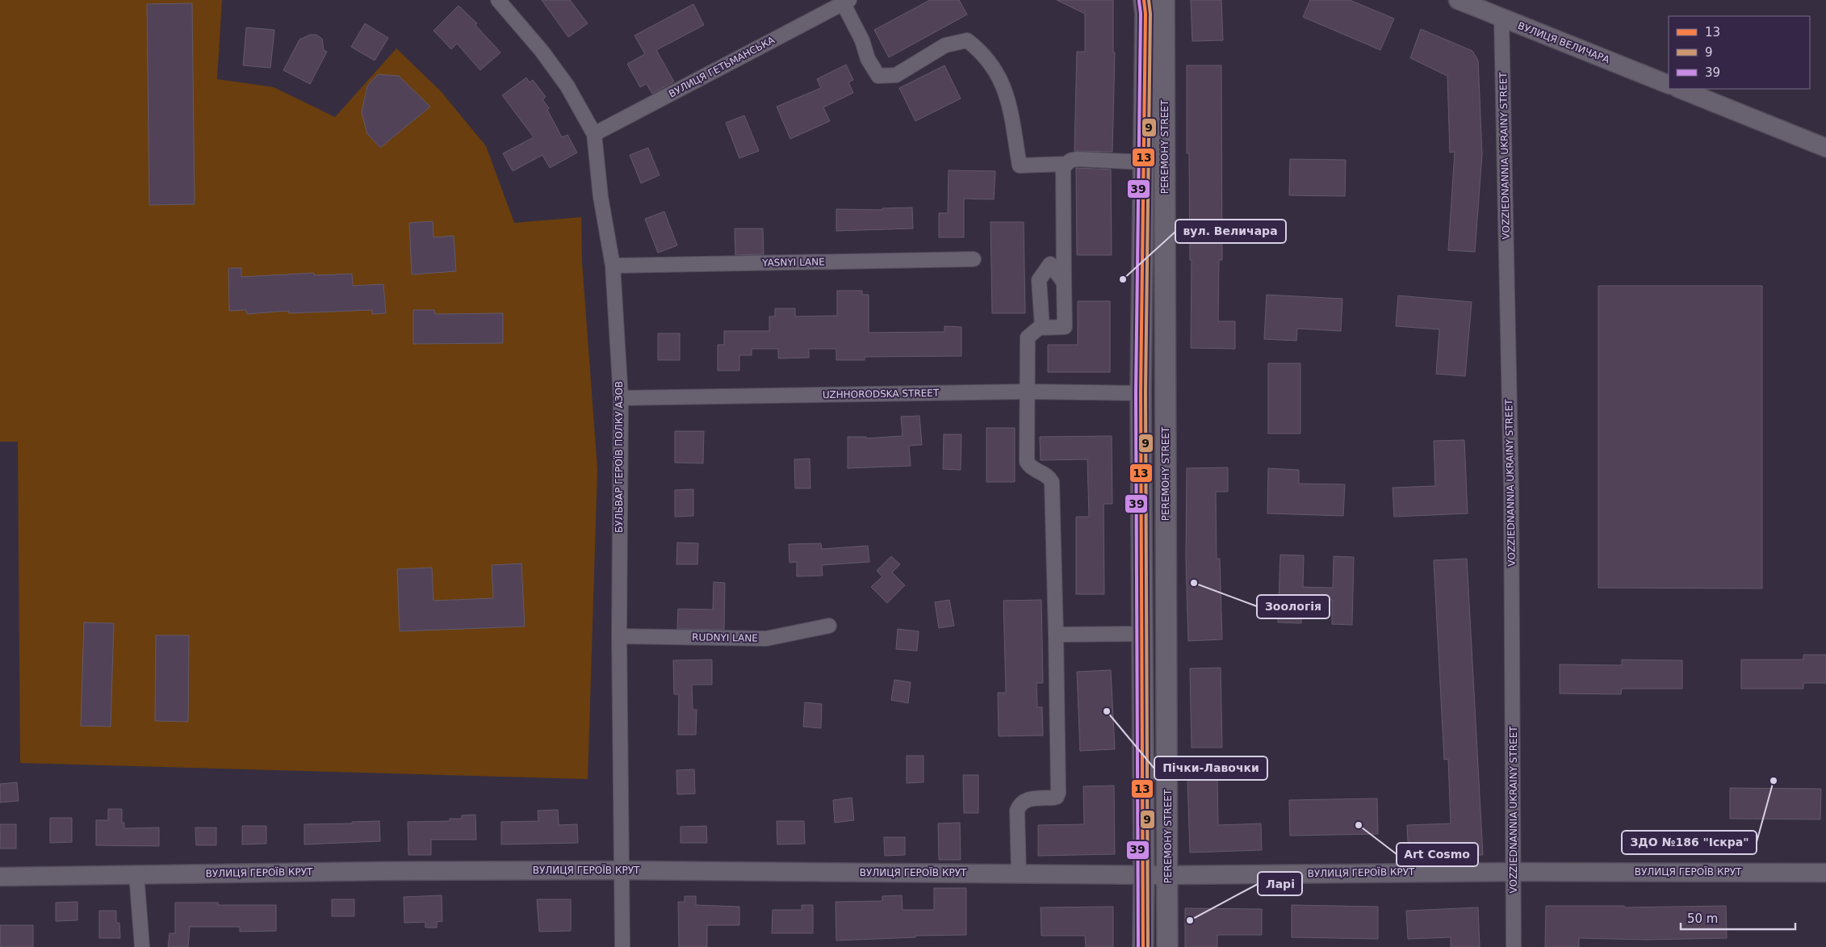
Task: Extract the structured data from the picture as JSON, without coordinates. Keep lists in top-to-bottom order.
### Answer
{
  "streets": {
    "main road": ["PEREMOHY STREET"],
    "street": [
      "ВУЛИЦЯ ВЕЛИЧАРА",
      "ВУЛИЦЯ ГЕТЬМАНСЬКА",
      "VOZZIEDNANNIA UKRAINY STREET",
      "YASNYI LANE",
      "UZHHORODSKA STREET",
      "БУЛЬВАР ГЕРОЇВ ПОЛКУ АЗОВ",
      "RUDNYI LANE",
      "ВУЛИЦЯ ГЕРОЇВ КРУТ"
    ]
  },
  "crossings": [
    ["ВУЛИЦЯ ВЕЛИЧАРА", "VOZZIEDNANNIA UKRAINY STREET"],
    ["ВУЛИЦЯ ГЕТЬМАНСЬКА", "БУЛЬВАР ГЕРОЇВ ПОЛКУ АЗОВ"],
    ["PEREMOHY STREET", "UZHHORODSKA STREET"],
    ["PEREMOHY STREET", "ВУЛИЦЯ ГЕРОЇВ КРУТ"],
    ["VOZZIEDNANNIA UKRAINY STREET", "ВУЛИЦЯ ГЕРОЇВ КРУТ"],
    ["YASNYI LANE", "БУЛЬВАР ГЕРОЇВ ПОЛКУ АЗОВ"],
    ["UZHHORODSKA STREET", "БУЛЬВАР ГЕРОЇВ ПОЛКУ АЗОВ"],
    ["БУЛЬВАР ГЕРОЇВ ПОЛКУ АЗОВ", "RUDNYI LANE"],
    ["БУЛЬВАР ГЕРОЇВ ПОЛКУ АЗОВ", "ВУЛИЦЯ ГЕРОЇВ КРУТ"]
  ],
  "places": [
    "вул. Величара",
    "Зоологія",
    "Пічки-Лавочки",
    "ЗДО №186 \"Іскра\"",
    "Art Cosmo",
    "Ларі"
  ],
  "lines": ["transit line 13", "transit line 9", "transit line 39"],
  "legend": ["13", "9", "39"],
  "scale_bar": "50 m"
}
